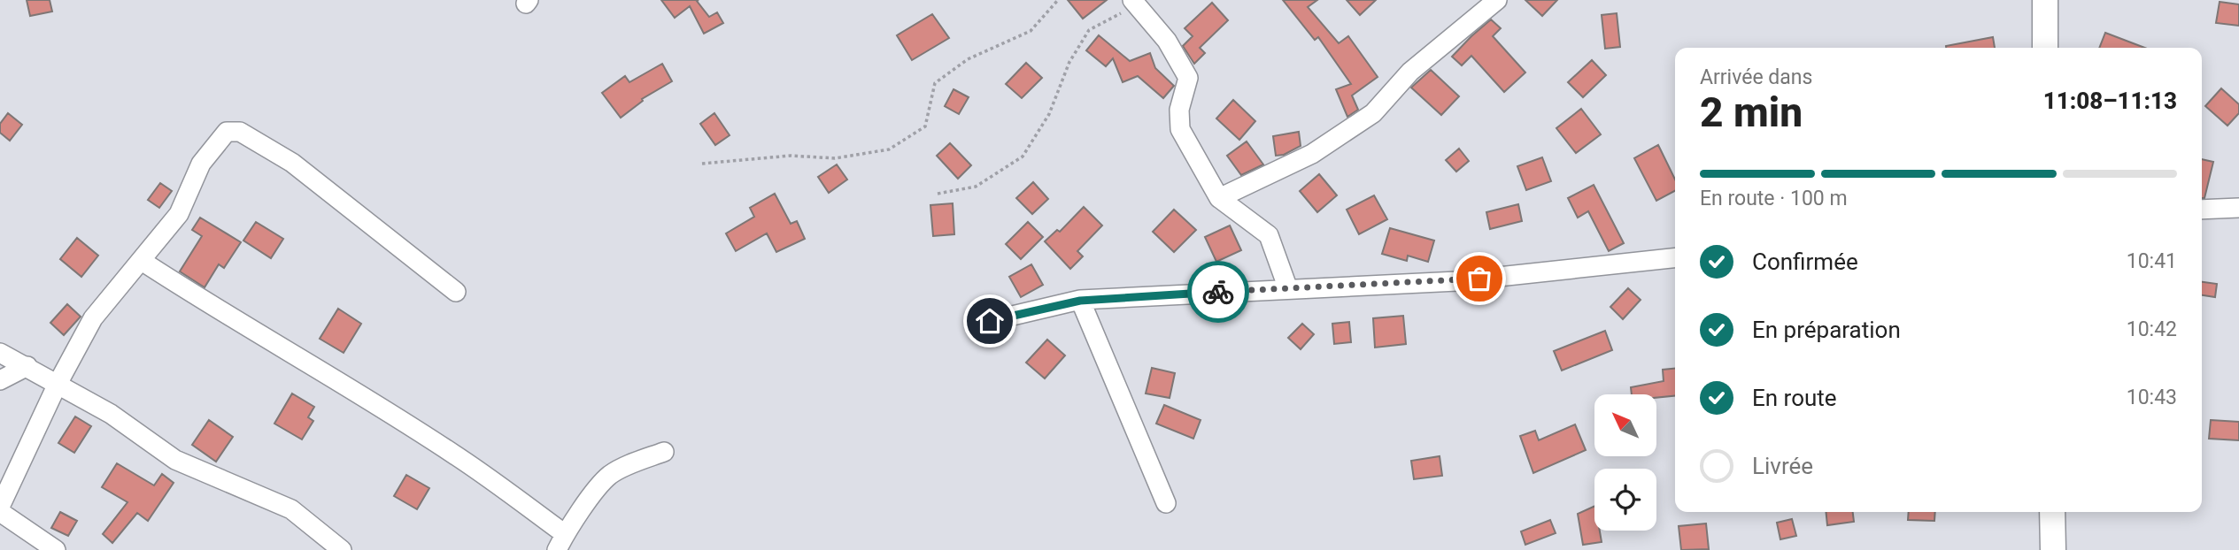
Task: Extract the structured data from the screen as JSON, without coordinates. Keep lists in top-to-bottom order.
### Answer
{
  "north": "top left",
  "page": {
    "heading": ["2 min", "Arrivée dans", "11:08–11:13"],
    "bar": "En route · 100 m",
    "list": [
      ["Confirmée", "10:41"],
      ["En préparation", "10:42"],
      ["En route", "10:43"],
      "Livrée"
    ]
  }
}
